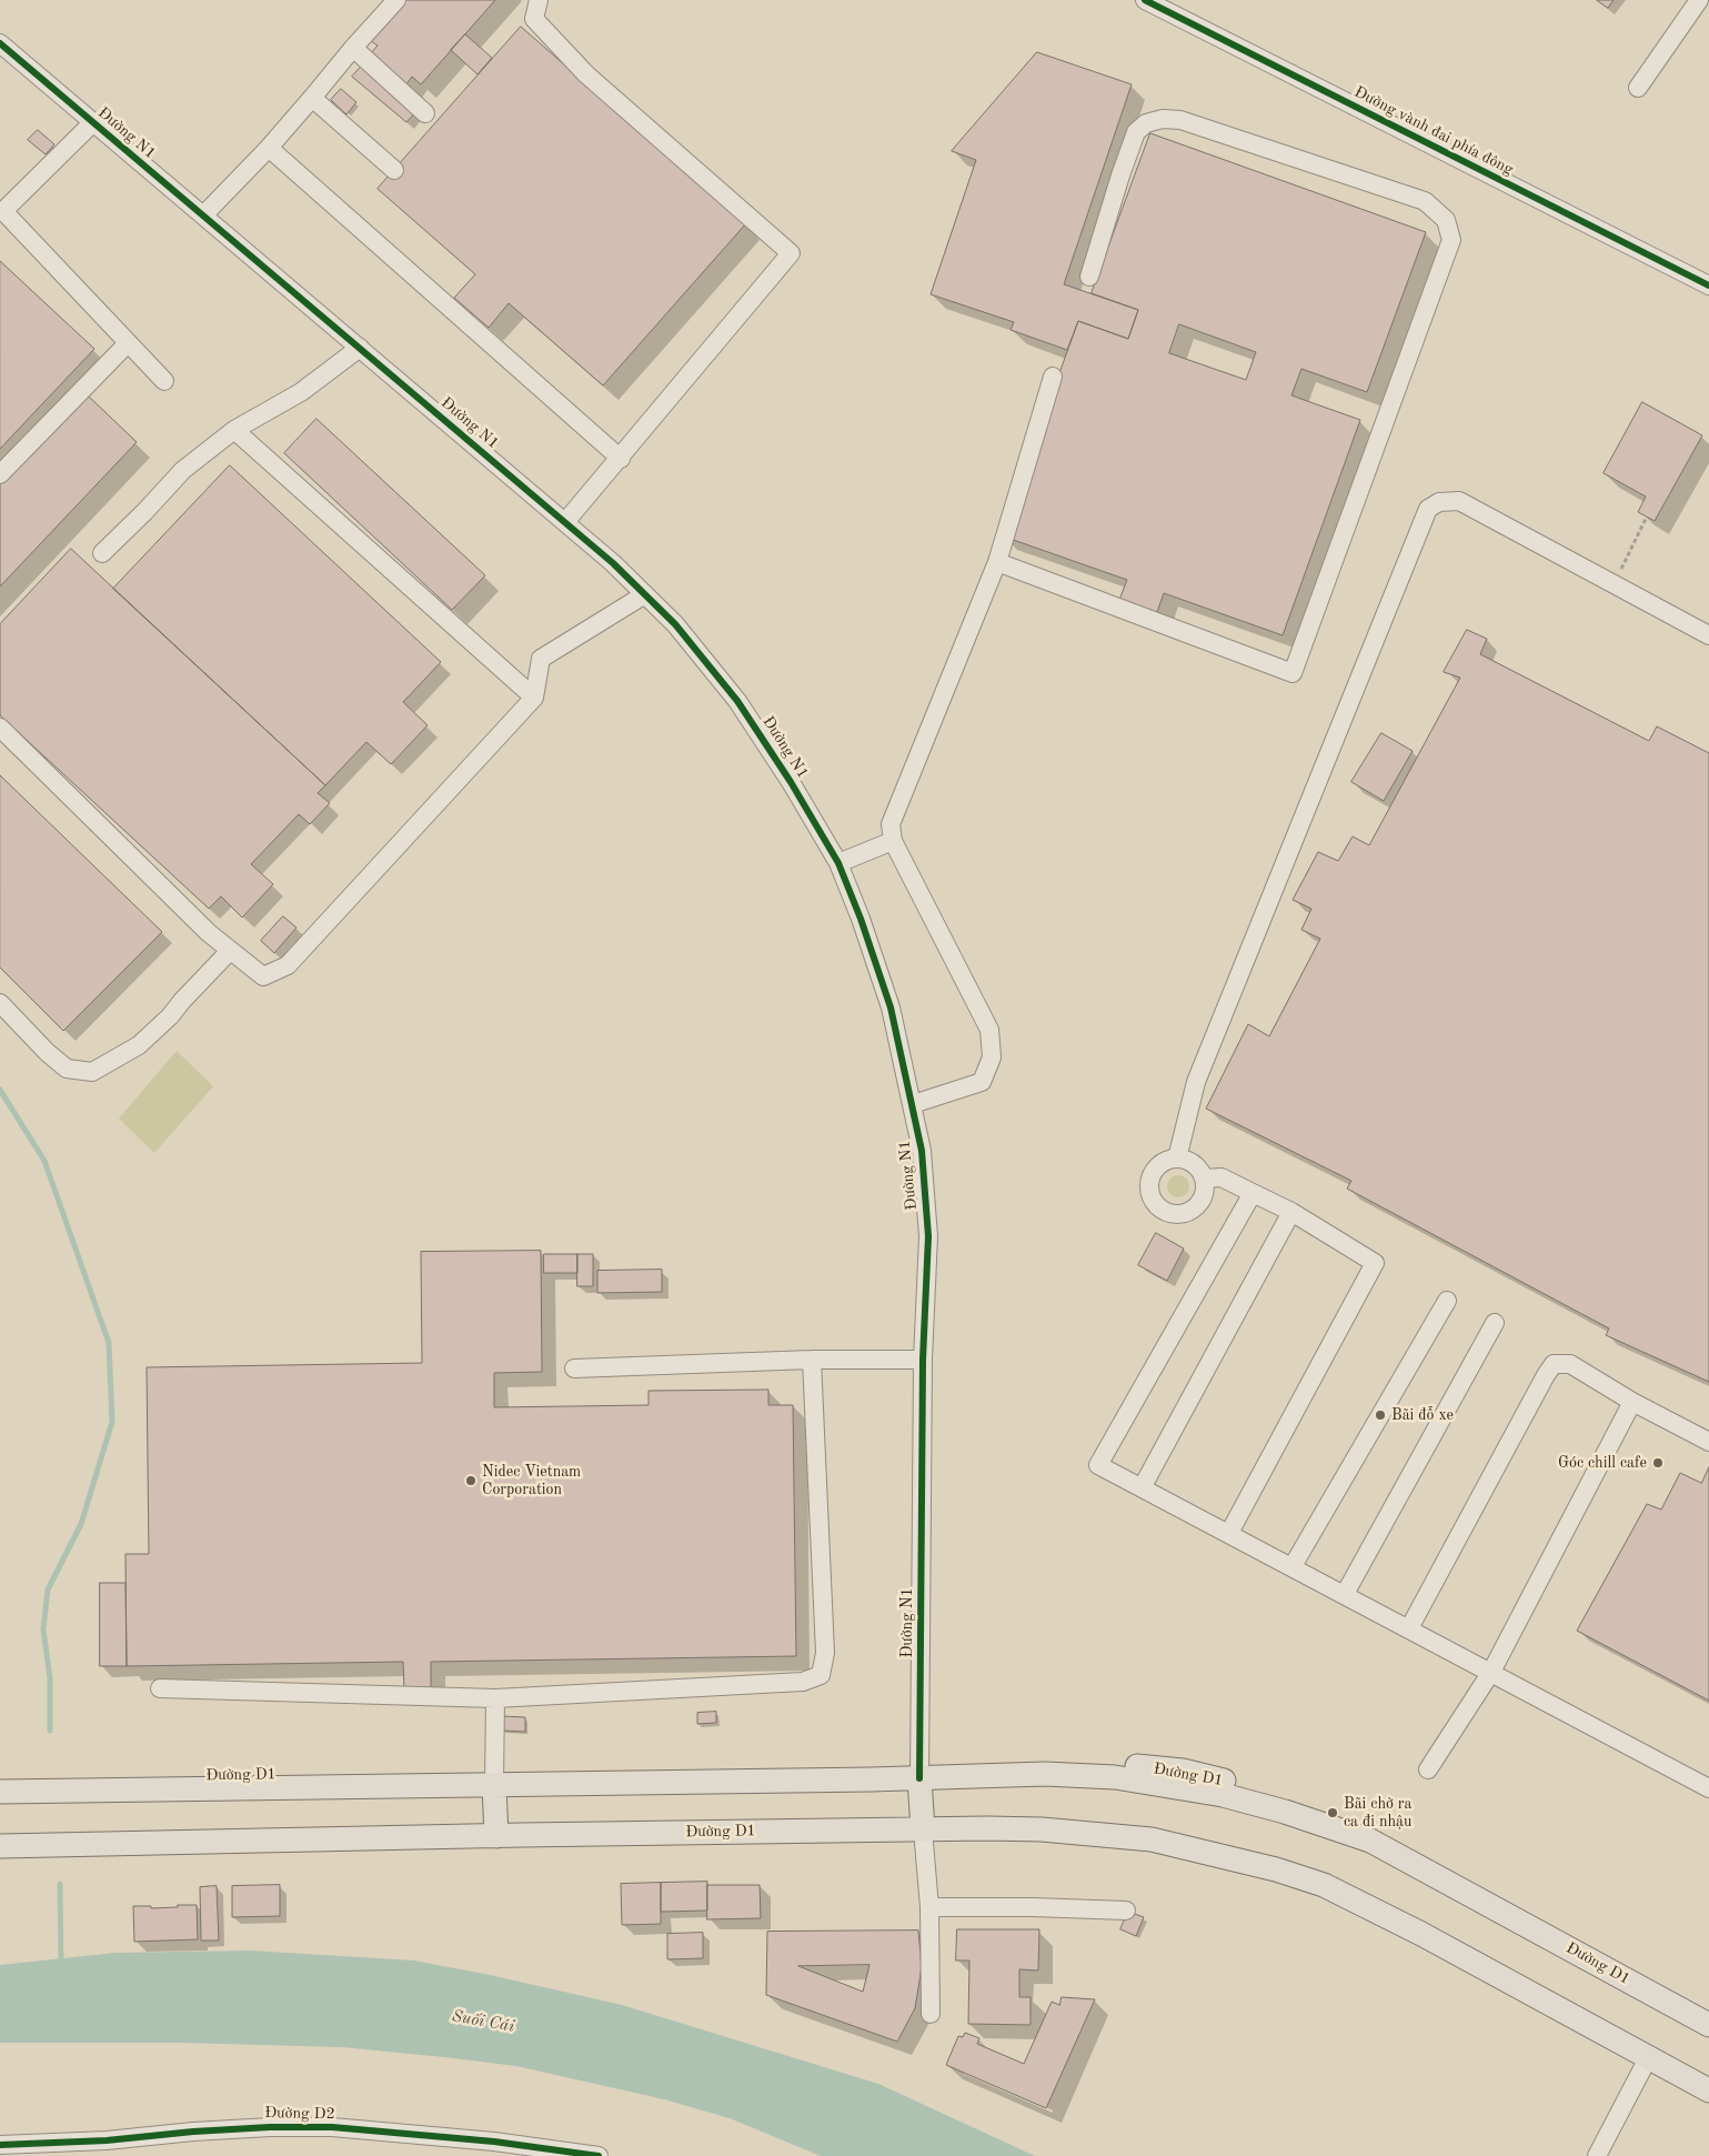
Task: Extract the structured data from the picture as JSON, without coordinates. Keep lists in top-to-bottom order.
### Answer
{
  "streets": {
    "main road": ["Đường D1"],
    "street": ["Đường vành đai phía đông", "Đường N1", "Đường D2"]
  },
  "crossings": [
    ["Đường N1", "Đường D1"]
  ],
  "water": ["Suối Cái"],
  "places": [
    "Bãi đỗ xe",
    "Góc chill cafe",
    "Nidec Vietnam Corporation",
    "Bãi chờ ra ca đi nhậu"
  ]
}
